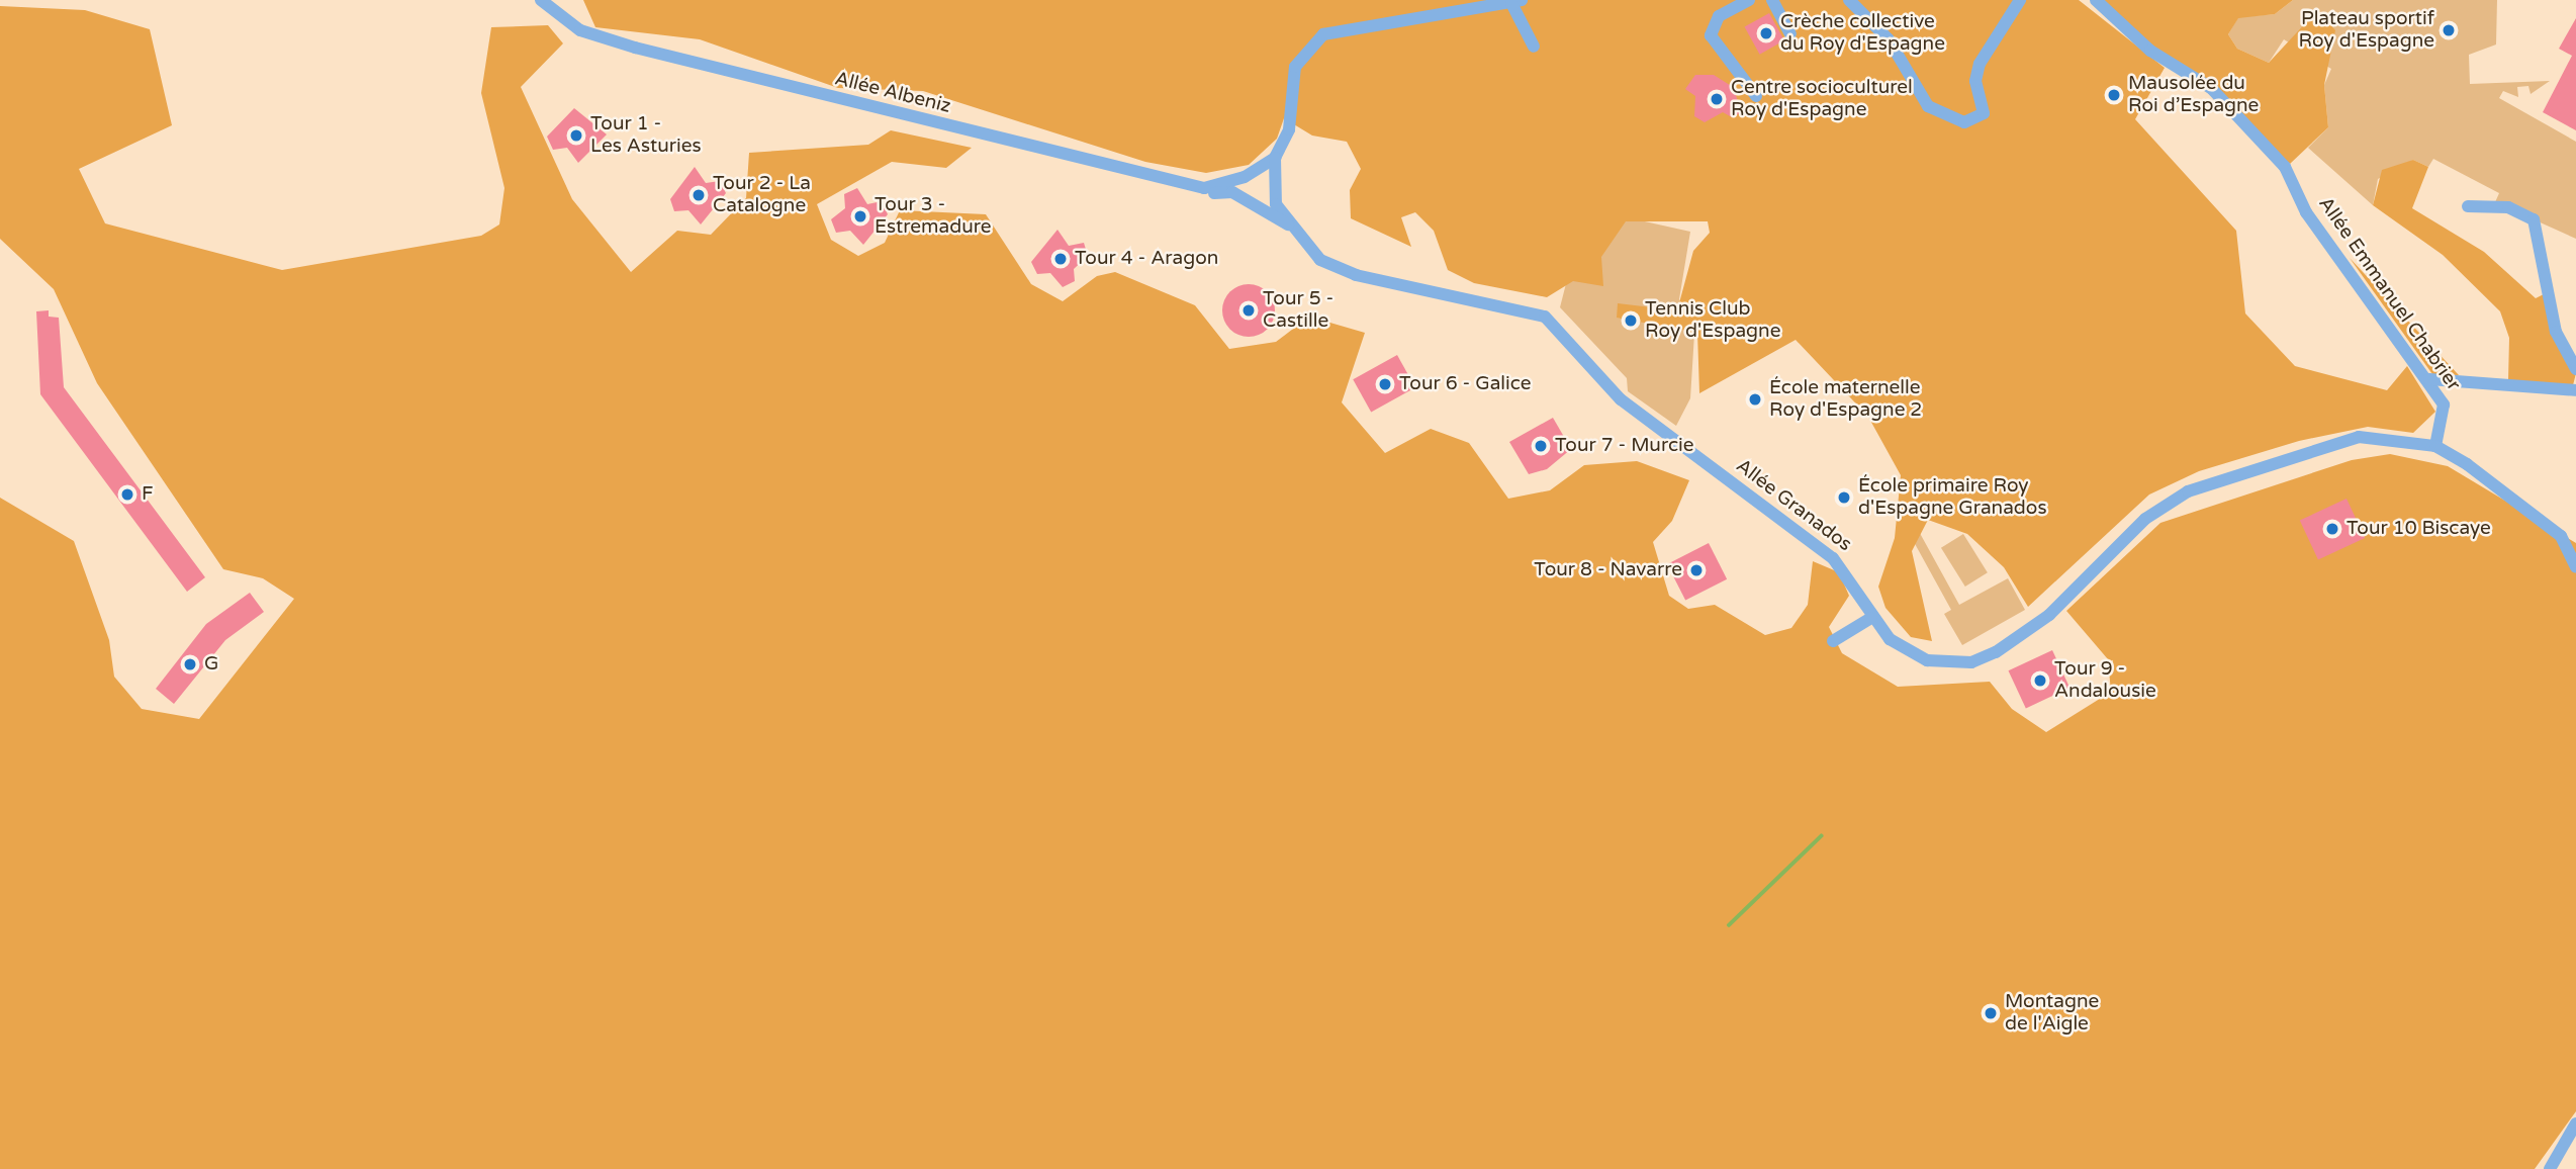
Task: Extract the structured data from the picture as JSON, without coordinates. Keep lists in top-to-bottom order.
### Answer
{
  "streets": {
    "street": ["Allée Albeniz", "Allée Emmanuel Chabrier", "Allée Granados"]
  },
  "crossings": [
    ["Allée Albeniz", "Allée Granados"],
    ["Allée Emmanuel Chabrier", "Allée Granados"]
  ],
  "places": [
    "Plateau sportif Roy d'Espagne",
    "Crèche collective du Roy d'Espagne",
    "Mausolée du Roi d’Espagne",
    "Centre socioculturel Roy d'Espagne",
    "Tour 1 - Les Asturies",
    "Tour 2 - La Catalogne",
    "Tour 3 - Estremadure",
    "Tour 4 - Aragon",
    "Tour 5 - Castille",
    "Tennis Club Roy d'Espagne",
    "Tour 6 - Galice",
    "École maternelle Roy d'Espagne 2",
    "Tour 7 - Murcie",
    "F",
    "École primaire Roy d'Espagne Granados",
    "Tour 10 Biscaye",
    "Tour 8 - Navarre",
    "G",
    "Tour 9 - Andalousie",
    "Montagne de l'Aigle"
  ]
}
